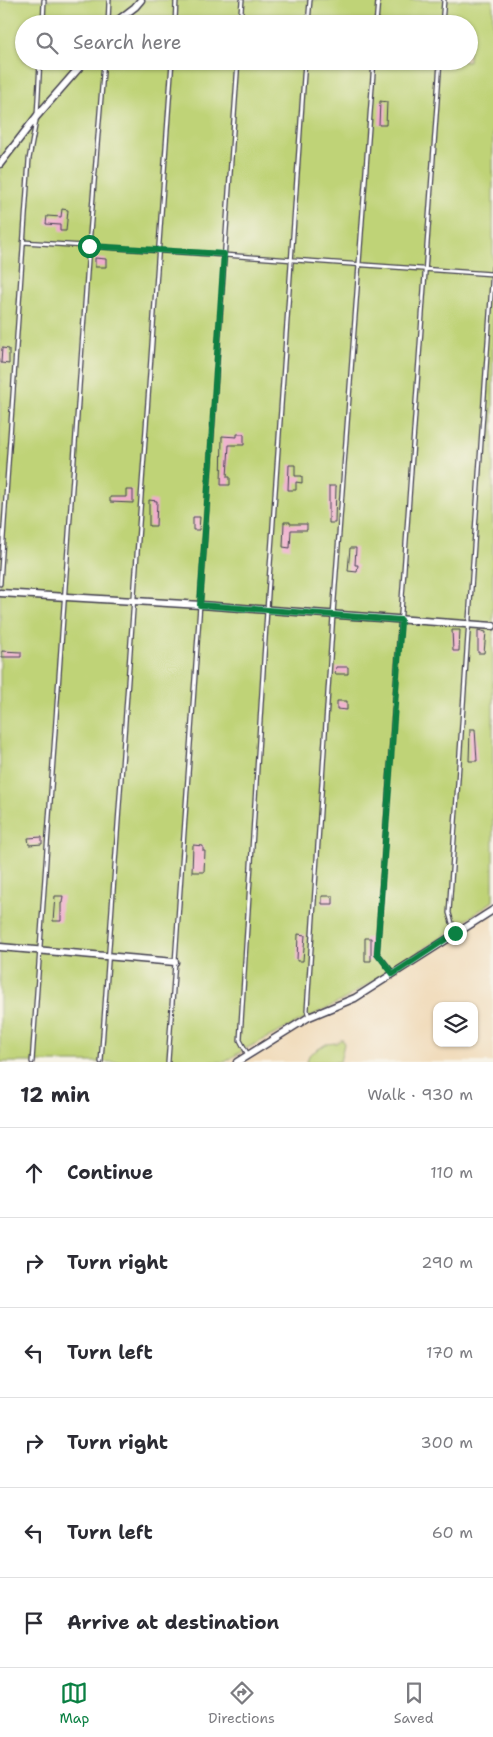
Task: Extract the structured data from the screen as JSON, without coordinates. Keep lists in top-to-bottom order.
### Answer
{
  "page": {
    "search": "Search here",
    "heading": ["12 min", "Walk · 930 m"],
    "list": [
      ["Continue", "110 m"],
      ["Turn right", "290 m"],
      ["Turn left", "170 m"],
      ["Turn right", "300 m"],
      ["Turn left", "60 m"],
      "Arrive at destination"
    ],
    "nav": ["Map", "Directions", "Saved"]
  }
}
